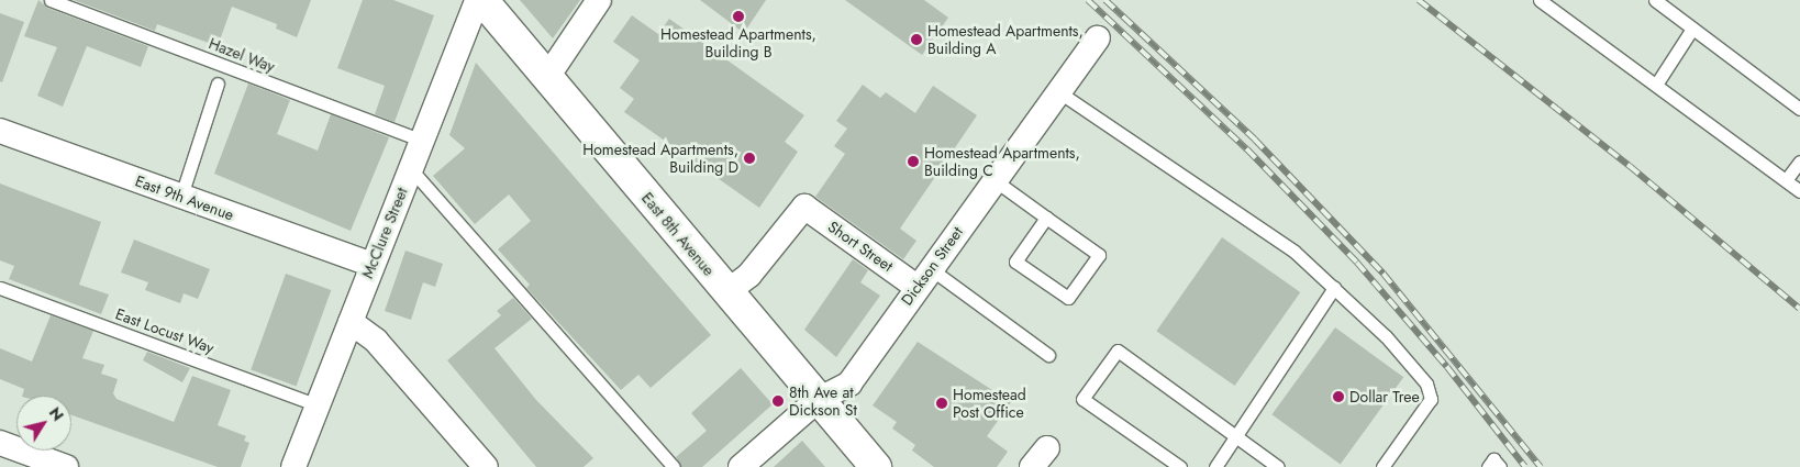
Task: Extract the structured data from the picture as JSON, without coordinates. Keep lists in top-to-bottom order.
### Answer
{
  "streets": {
    "main road": ["East 8th Avenue"],
    "street": [
      "East 9th Avenue",
      "McClure Street",
      "Short Street",
      "Dickson Street"
    ],
    "lane": ["Hazel Way", "East Locust Way"]
  },
  "crossings": [
    ["Hazel Way", "McClure Street"],
    ["East 9th Avenue", "McClure Street"],
    ["McClure Street", "East Locust Way"],
    ["East 8th Avenue", "Short Street"],
    ["East 8th Avenue", "Dickson Street"],
    ["Short Street", "Dickson Street"]
  ],
  "places": [
    "Homestead Apartments, Building B",
    "Homestead Apartments, Building A",
    "Homestead Apartments, Building D",
    "Homestead Apartments, Building C",
    "Dollar Tree",
    "8th Ave at Dickson St",
    "Homestead Post Office"
  ],
  "north": "top right"
}
